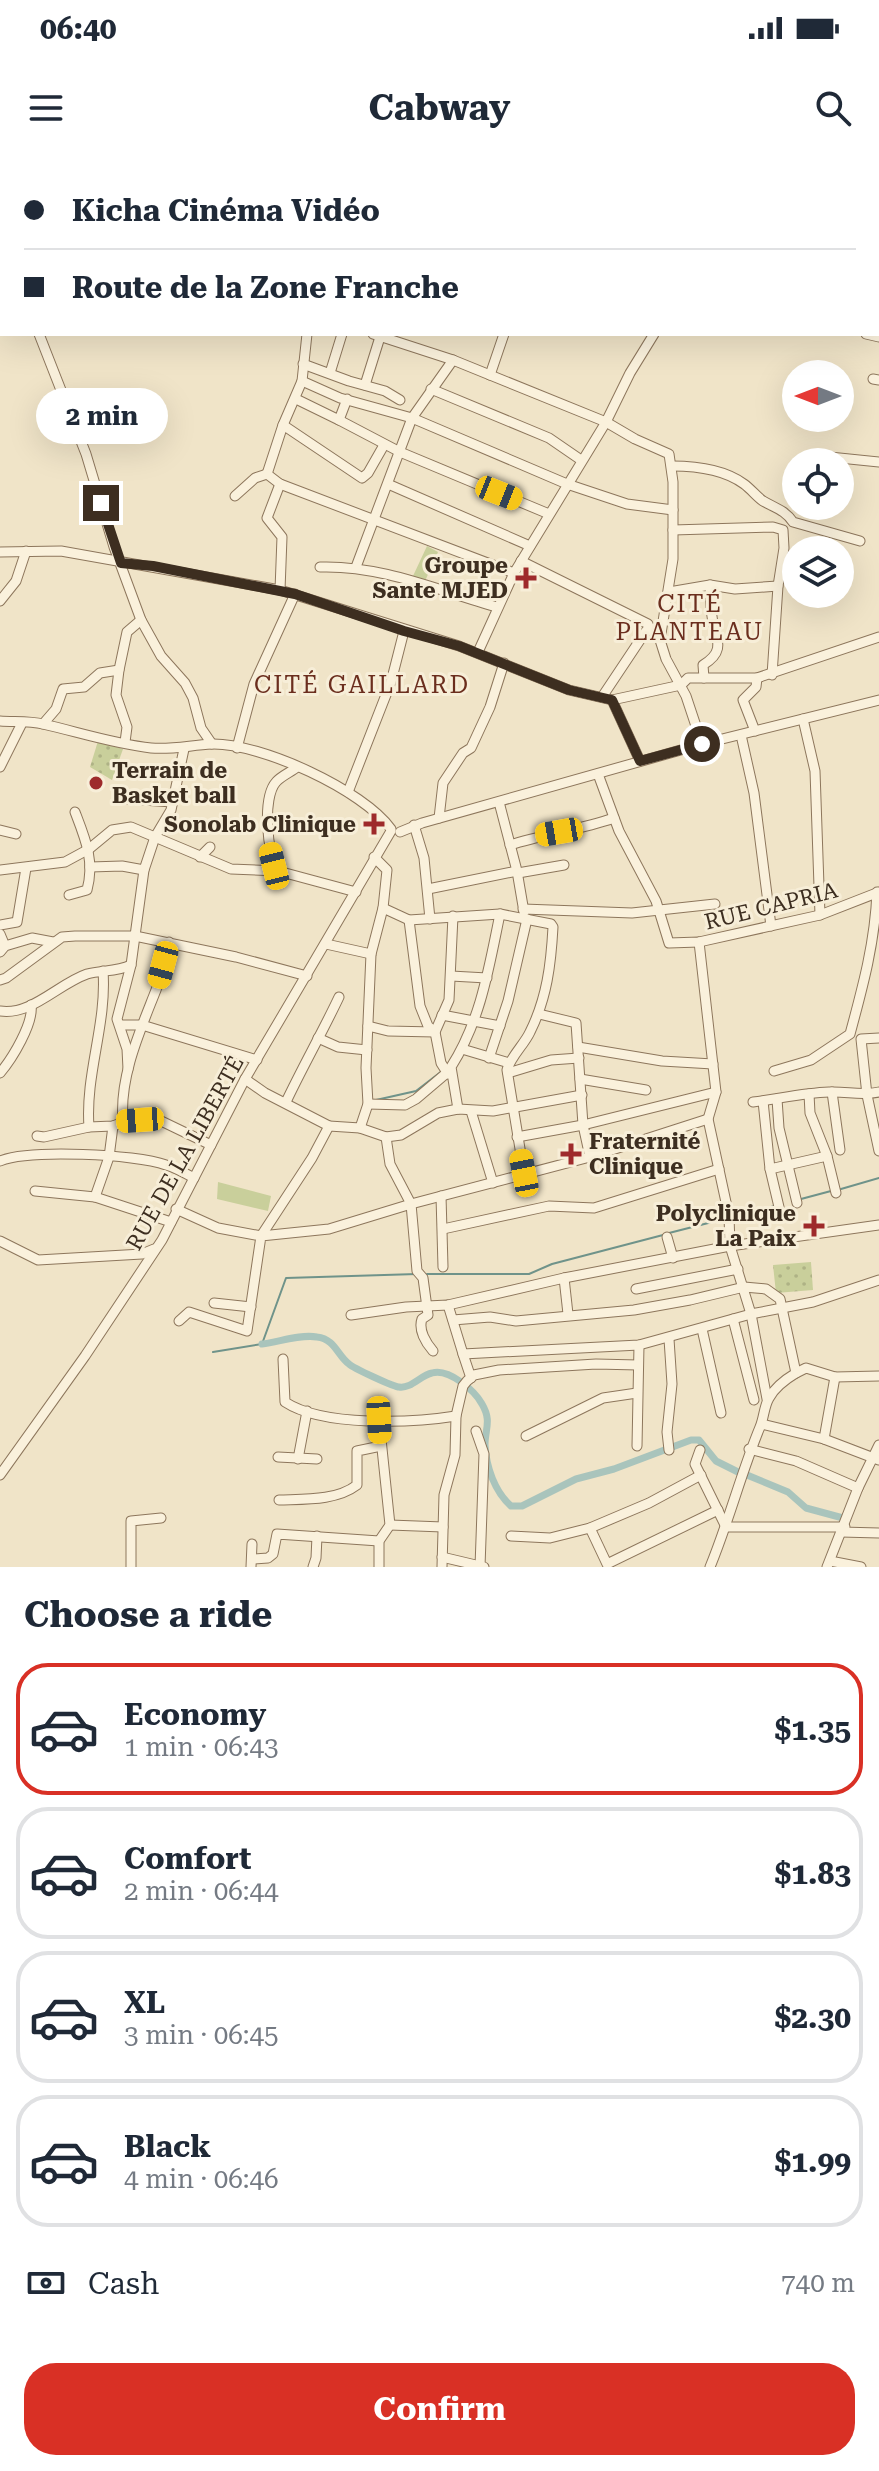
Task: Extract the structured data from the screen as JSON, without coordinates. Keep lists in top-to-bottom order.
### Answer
{
  "streets": {
    "street": ["RUE CAPRIA", "RUE DE LA LIBERTÉ"]
  },
  "districts": ["CITÉ PLANTEAU", "CITÉ GAILLARD"],
  "places": {
    "health": [
      "Groupe Sante MJED",
      "Sonolab Clinique",
      "Fraternité Clinique",
      "Polyclinique La Paix"
    ],
    "other": ["Terrain de Basket ball"]
  },
  "north": "left",
  "page": {
    "status": "06:40",
    "header": "Cabway",
    "banner": ["Kicha Cinéma Vidéo", "Route de la Zone Franche"],
    "bubble": "2 min",
    "heading": "Choose a ride",
    "list": [
      {
        "name": "Economy",
        "note": "1 min · 06:43",
        "value": "$1.35"
      },
      {
        "name": "Comfort",
        "note": "2 min · 06:44",
        "value": "$1.83"
      },
      {
        "name": "XL",
        "note": "3 min · 06:45",
        "value": "$2.30"
      },
      {
        "name": "Black",
        "note": "4 min · 06:46",
        "value": "$1.99"
      }
    ],
    "pay": ["Cash", "740 m"],
    "buttons": "Confirm"
  }
}
